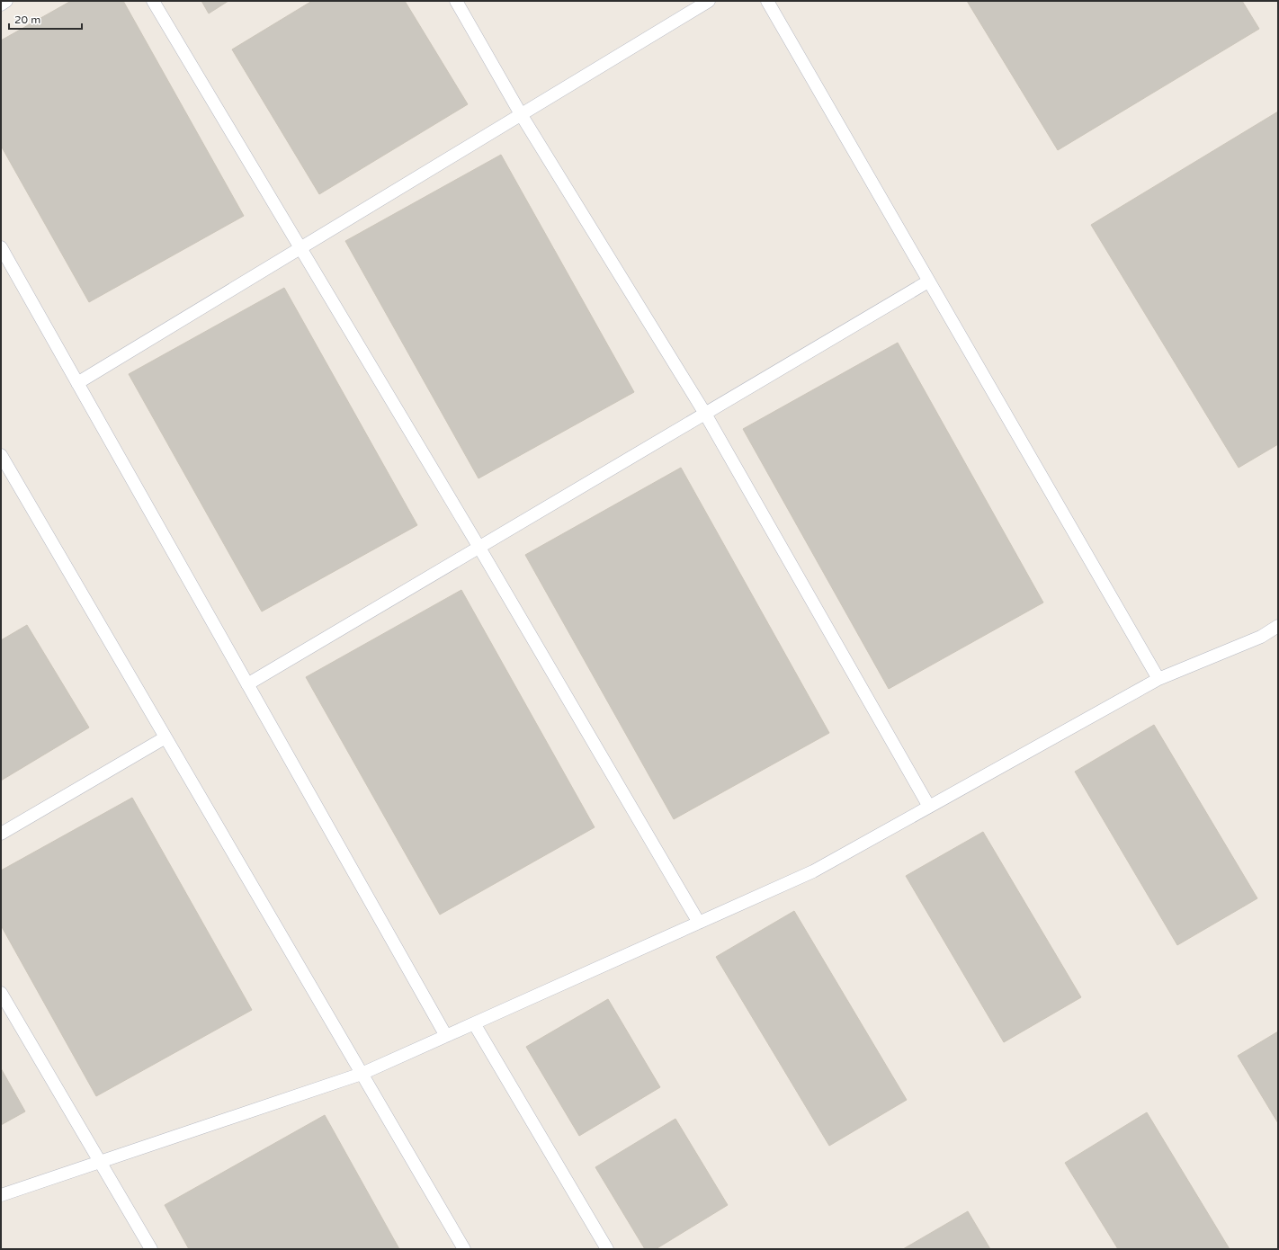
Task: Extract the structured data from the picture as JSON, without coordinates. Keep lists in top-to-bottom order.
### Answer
{
  "scale_bar": "20 m"
}
